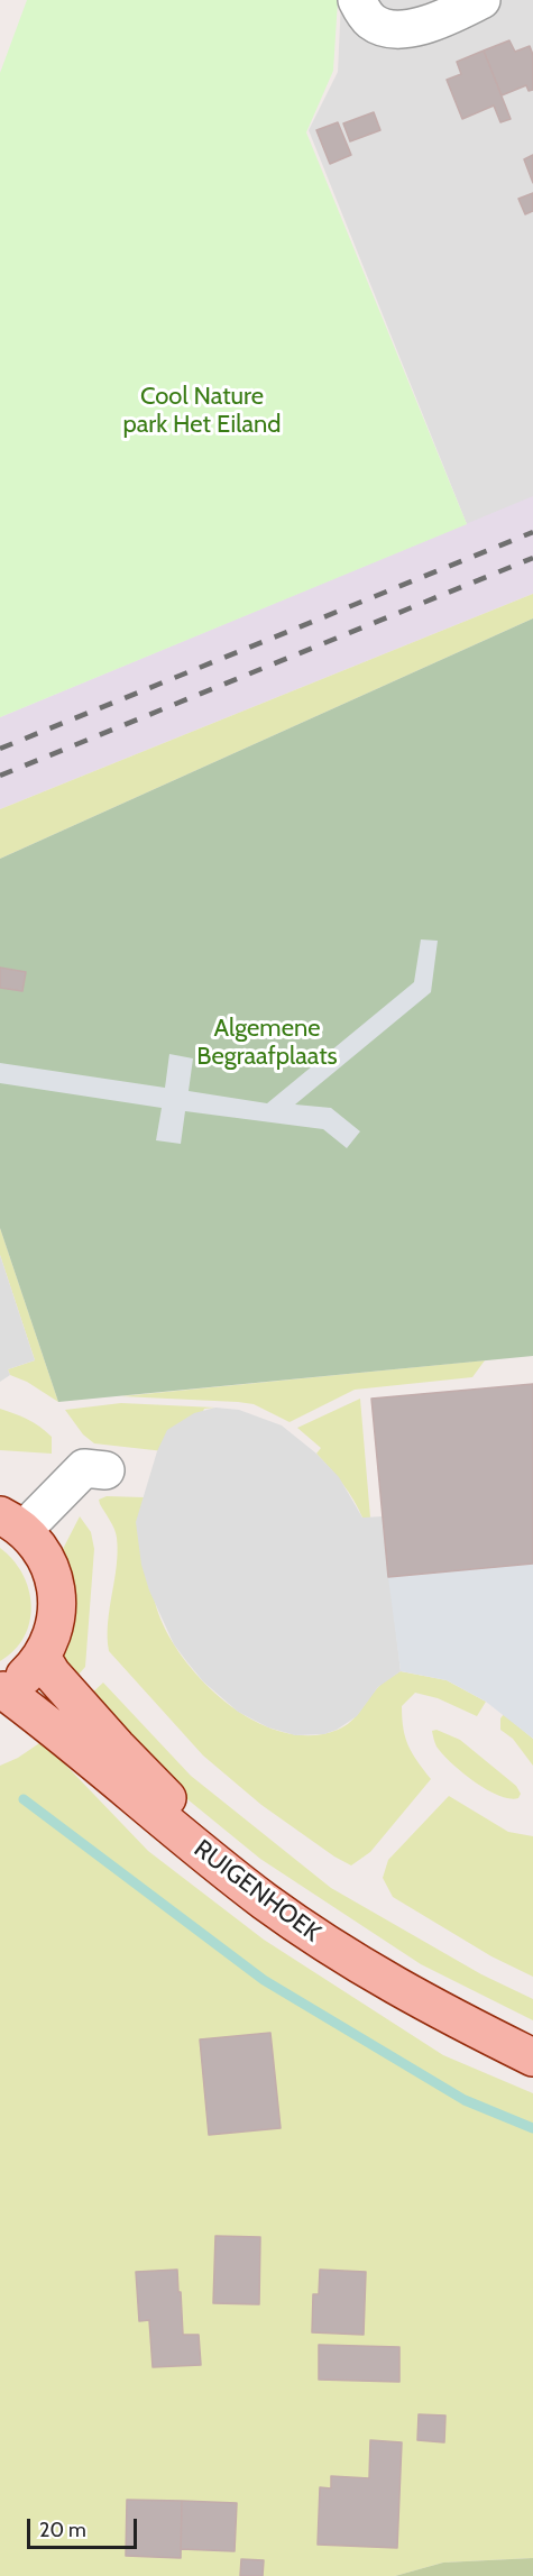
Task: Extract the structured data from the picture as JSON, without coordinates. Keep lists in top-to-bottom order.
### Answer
{
  "streets": {
    "main road": ["RUIGENHOEK"]
  },
  "parks": ["Cool Nature park Het Eiland", "Algemene Begraafplaats"],
  "scale_bar": "20 m"
}
